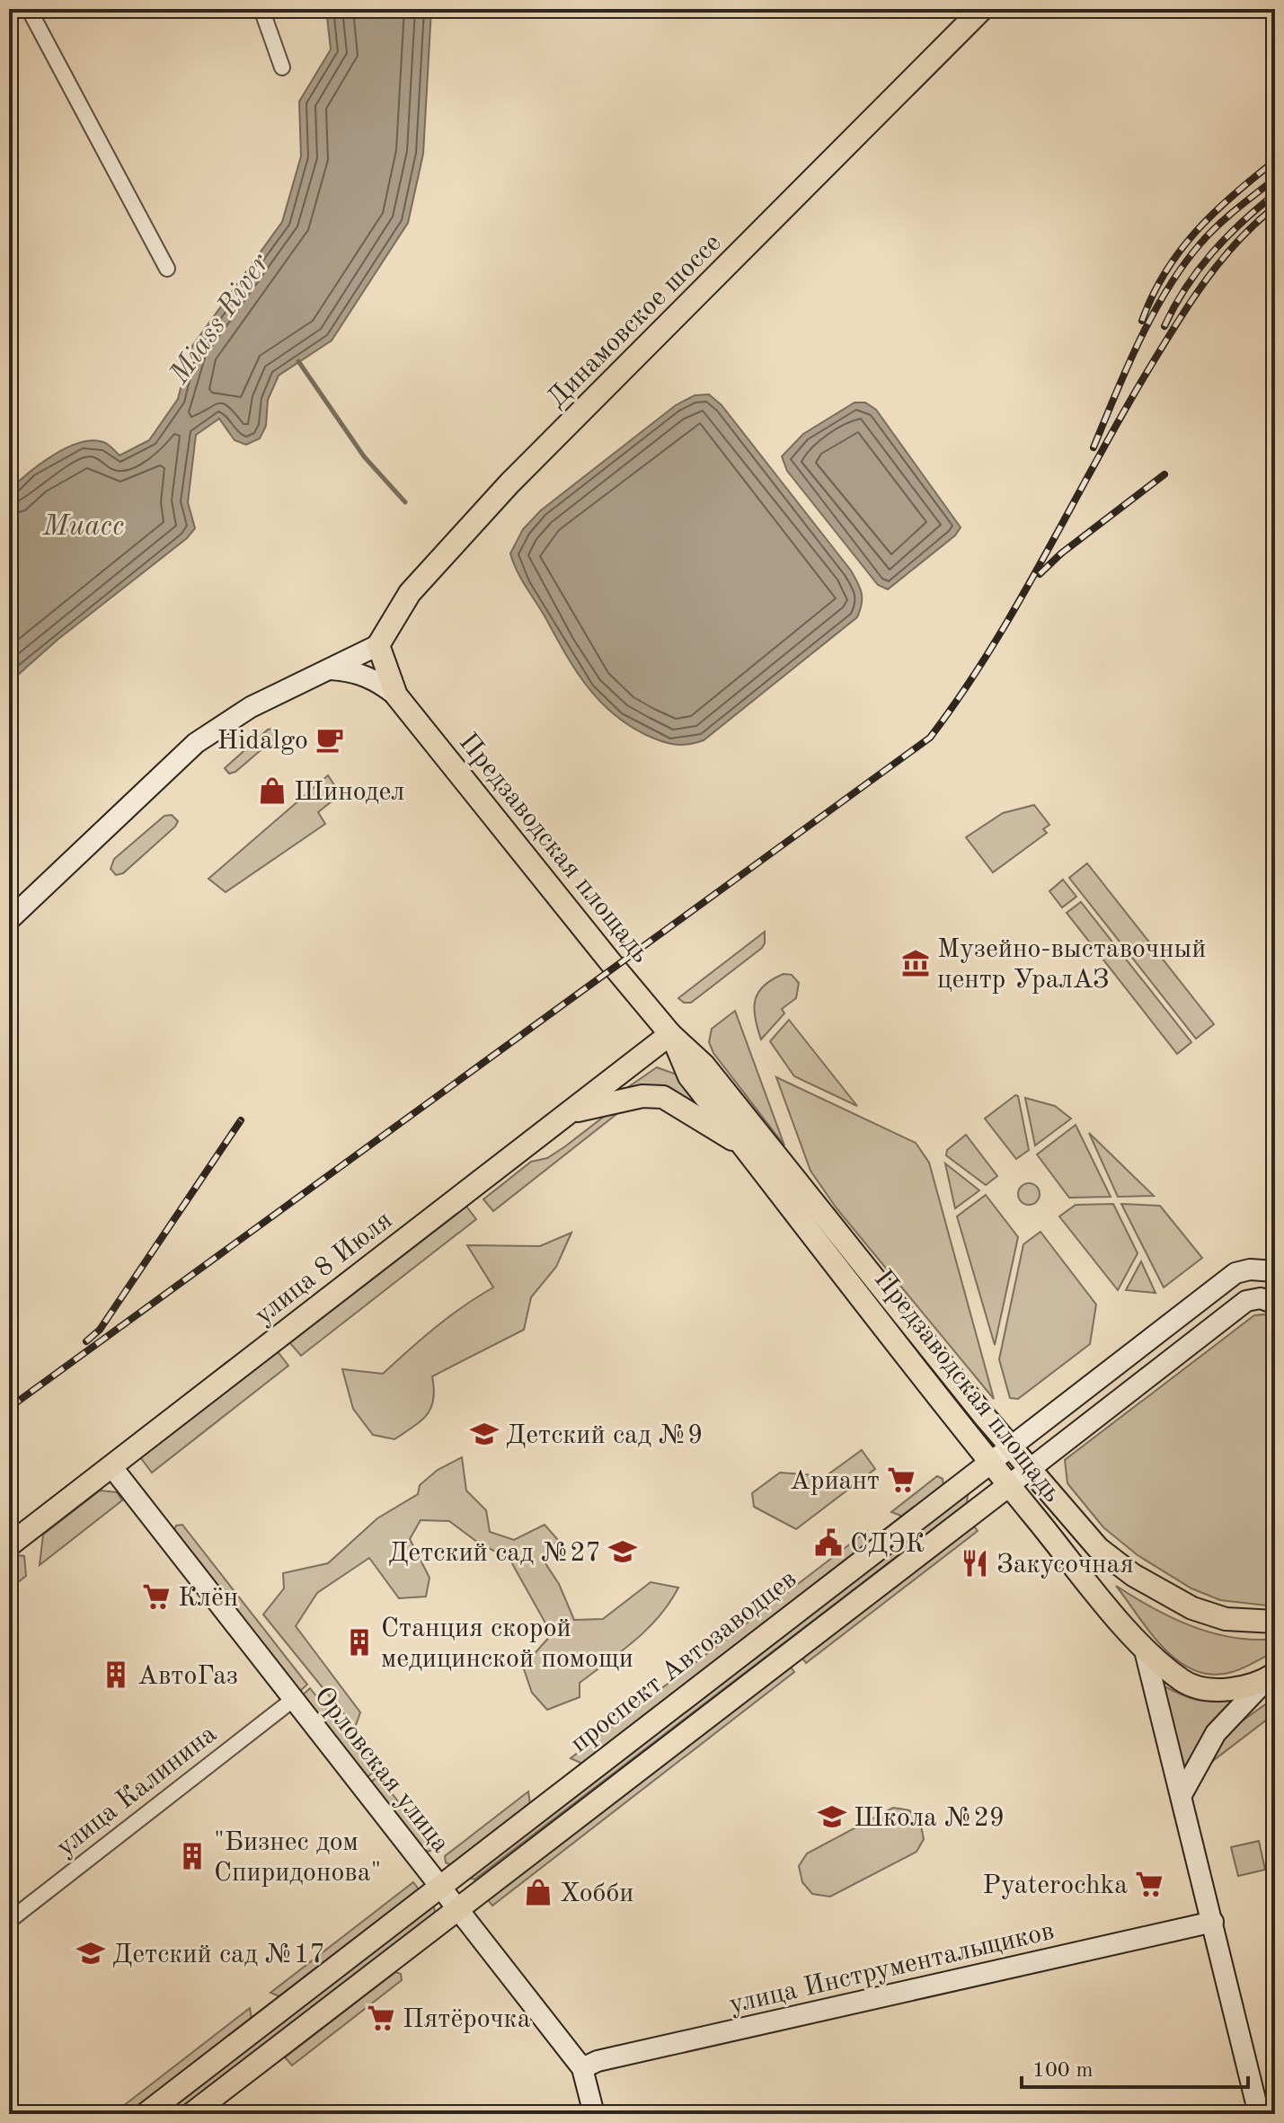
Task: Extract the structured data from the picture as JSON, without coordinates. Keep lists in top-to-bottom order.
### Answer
{
  "streets": {
    "main road": [
      "Динамовское шоссе",
      "Предзаводская площадь",
      "улица 8 Июля",
      "проспект Автозаводцев"
    ],
    "street": ["Орловская улица", "улица Калинина", "улица Инструментальщиков"]
  },
  "crossings": [
    ["Предзаводская площадь", "улица 8 Июля"],
    ["Предзаводская площадь", "проспект Автозаводцев"],
    ["улица 8 Июля", "Орловская улица"],
    ["проспект Автозаводцев", "Орловская улица"],
    ["Орловская улица", "улица Калинина"],
    ["Орловская улица", "улица Инструментальщиков"]
  ],
  "water": ["Miass River", "Миасс"],
  "places": {
    "cafe": ["Hidalgo"],
    "shop": ["Шинодел", "Хобби"],
    "museum": ["Музейно-выставочный центр УралАЗ"],
    "school or university": [
      "Детский сад №9",
      "Детский сад №27",
      "Школа №29",
      "Детский сад №17"
    ],
    "supermarket": [
      "Ариант",
      "Клён",
      "Pyaterochka",
      "Пятёрочка"
    ],
    "public building": ["СДЭК"],
    "restaurant": ["Закусочная"],
    "building": ["Станция скорой медицинской помощи", "АвтоГаз", "\"Бизнес дом Спиридонова\""]
  },
  "scale_bar": "100 m"
}
